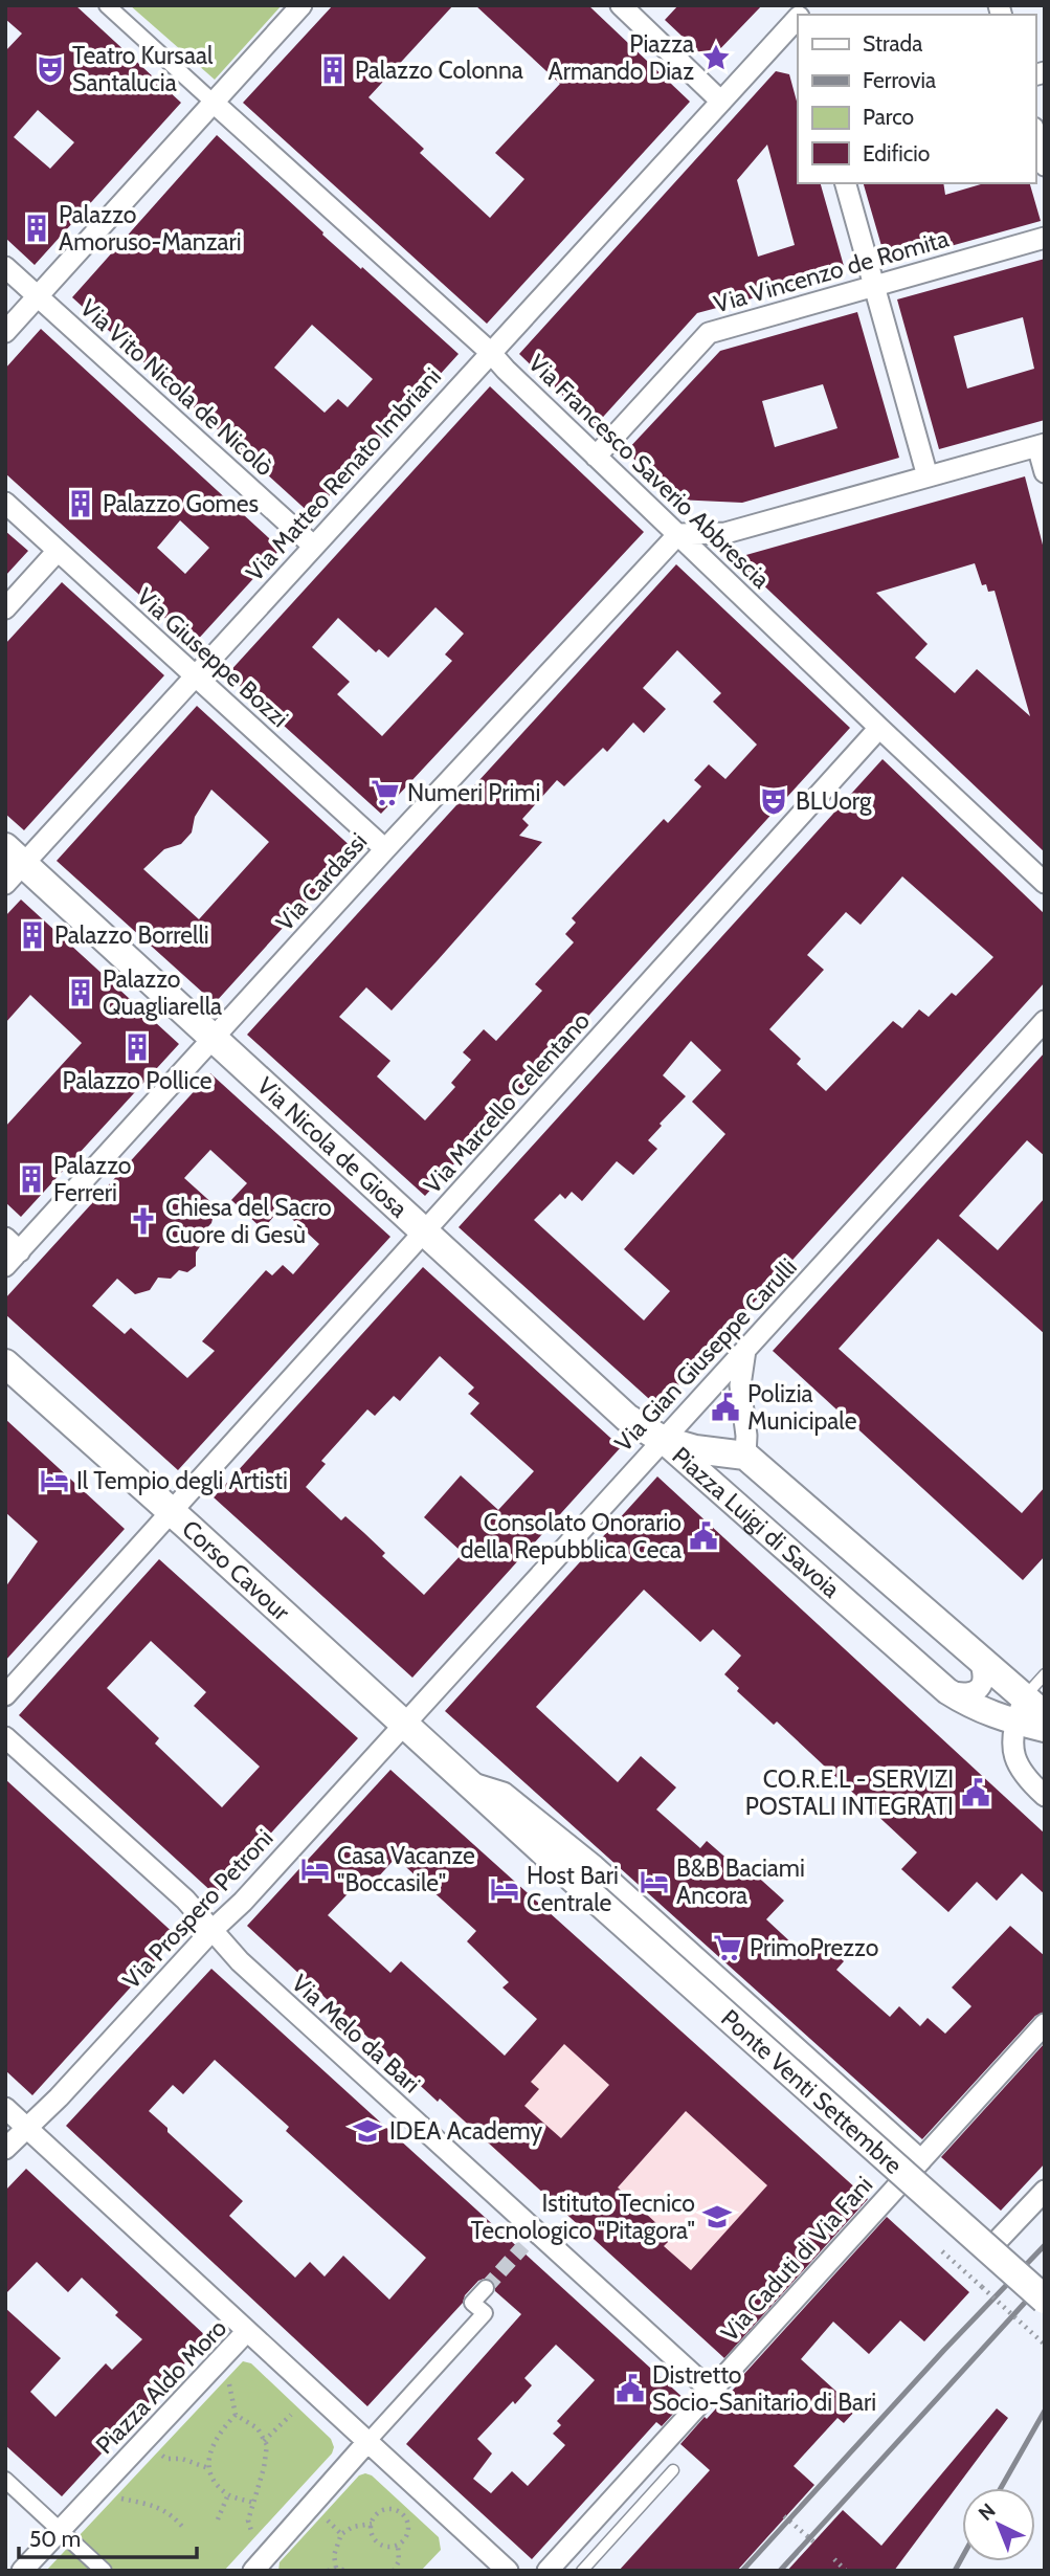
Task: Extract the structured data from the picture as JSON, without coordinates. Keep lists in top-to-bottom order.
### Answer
{
  "streets": {
    "main road": [
      "Via Nicola de Giosa",
      "Piazza Luigi di Savoia",
      "Corso Cavour",
      "Ponte Venti Settembre"
    ],
    "street": [
      "Via Vincenzo de Romita",
      "Via Vito Nicola de Nicolò",
      "Via Francesco Saverio Abbrescia",
      "Via Matteo Renato Imbriani",
      "Via Giuseppe Bozzi",
      "Via Cardassi",
      "Via Marcello Celentano",
      "Via Gian Giuseppe Carulli",
      "Via Prospero Petroni",
      "Via Melo da Bari",
      "Via Caduti di Via Fani",
      "Piazza Aldo Moro"
    ]
  },
  "crossings": [
    ["Via Vincenzo de Romita", "Via Francesco Saverio Abbrescia"],
    ["Via Vito Nicola de Nicolò", "Via Matteo Renato Imbriani"],
    ["Via Francesco Saverio Abbrescia", "Via Matteo Renato Imbriani"],
    ["Via Francesco Saverio Abbrescia", "Via Cardassi"],
    ["Via Francesco Saverio Abbrescia", "Via Marcello Celentano"],
    ["Via Matteo Renato Imbriani", "Via Giuseppe Bozzi"],
    ["Via Matteo Renato Imbriani", "Via Nicola de Giosa"],
    ["Via Giuseppe Bozzi", "Via Cardassi"],
    ["Via Cardassi", "Via Nicola de Giosa"],
    ["Via Marcello Celentano", "Via Nicola de Giosa"],
    ["Via Marcello Celentano", "Corso Cavour"],
    ["Via Nicola de Giosa", "Via Gian Giuseppe Carulli"],
    ["Via Nicola de Giosa", "Piazza Luigi di Savoia"],
    ["Via Gian Giuseppe Carulli", "Piazza Luigi di Savoia"],
    ["Via Gian Giuseppe Carulli", "Corso Cavour"],
    ["Via Gian Giuseppe Carulli", "Via Prospero Petroni"],
    ["Corso Cavour", "Via Prospero Petroni"],
    ["Corso Cavour", "Ponte Venti Settembre"],
    ["Corso Cavour", "Via Caduti di Via Fani"],
    ["Via Prospero Petroni", "Via Melo da Bari"],
    ["Via Melo da Bari", "Via Caduti di Via Fani"]
  ],
  "places": {
    "place": ["Piazza Armando Diaz"],
    "theatre": ["Teatro Kursaal Santalucia", "BLUorg"],
    "building": [
      "Palazzo Colonna",
      "Palazzo Amoruso-Manzari",
      "Palazzo Gomes",
      "Palazzo Borrelli",
      "Palazzo Quagliarella",
      "Palazzo Pollice",
      "Palazzo Ferreri"
    ],
    "supermarket": ["Numeri Primi", "PrimoPrezzo"],
    "church": ["Chiesa del Sacro Cuore di Gesù"],
    "public building": [
      "Polizia Municipale",
      "Consolato Onorario della Repubblica Ceca",
      "CO.R.E.L - SERVIZI POSTALI INTEGRATI",
      "Distretto Socio-Sanitario di Bari"
    ],
    "hotel": [
      "Il Tempio degli Artisti",
      "Casa Vacanze \"Boccasile\"",
      "B&B Baciami Ancora",
      "Host Bari Centrale"
    ],
    "school or university": ["IDEA Academy", "Istituto Tecnico Tecnologico \"Pitagora\""]
  },
  "legend": [
    "Strada",
    "Ferrovia",
    "Parco",
    "Edificio"
  ],
  "scale_bar": "50 m",
  "north": "top left"
}
